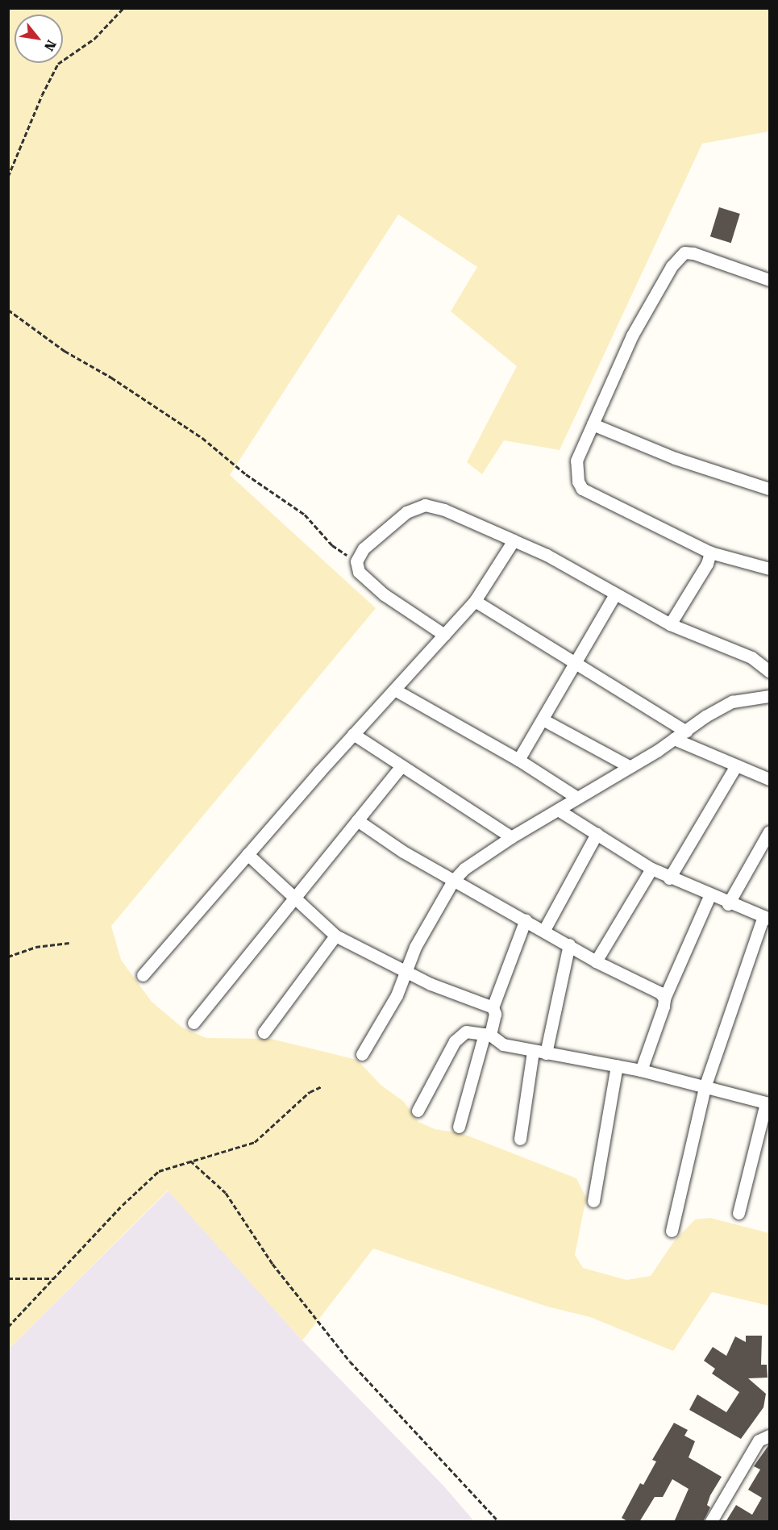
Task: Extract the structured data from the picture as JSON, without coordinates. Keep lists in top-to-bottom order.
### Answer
{
  "north": "bottom right"
}
